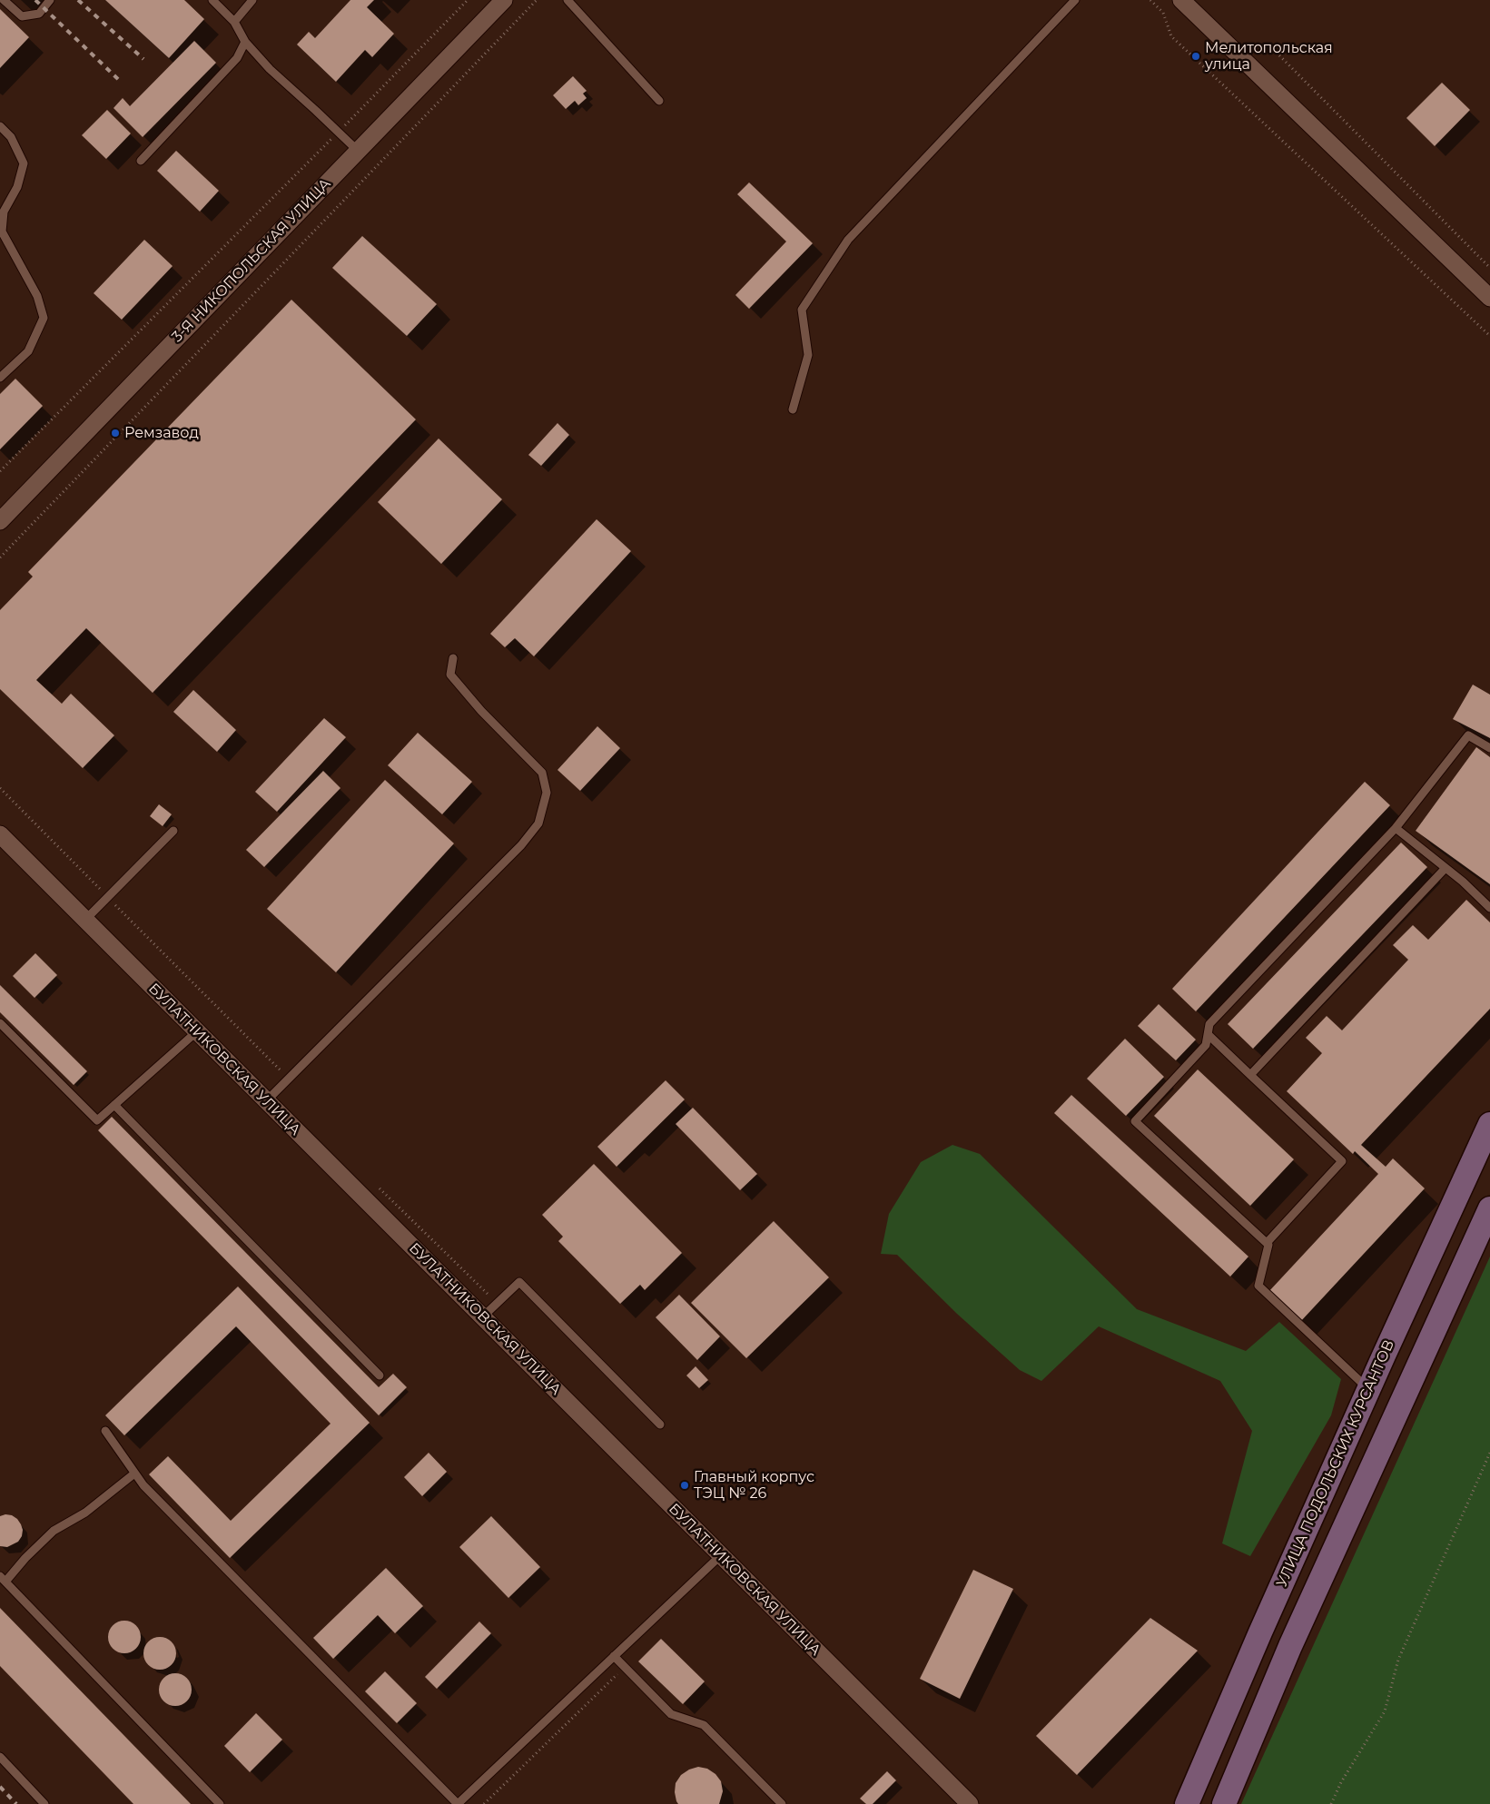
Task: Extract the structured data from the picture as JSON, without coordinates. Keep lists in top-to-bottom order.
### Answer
{
  "streets": {
    "main road": ["УЛИЦА ПОДОЛЬСКИХ КУРСАНТОВ"],
    "street": ["3-Я НИКОПОЛЬСКАЯ УЛИЦА", "БУЛАТНИКОВСКАЯ УЛИЦА"]
  },
  "places": ["Мелитопольская улица", "Ремзавод", "Главный корпус ТЭЦ № 26"]
}
